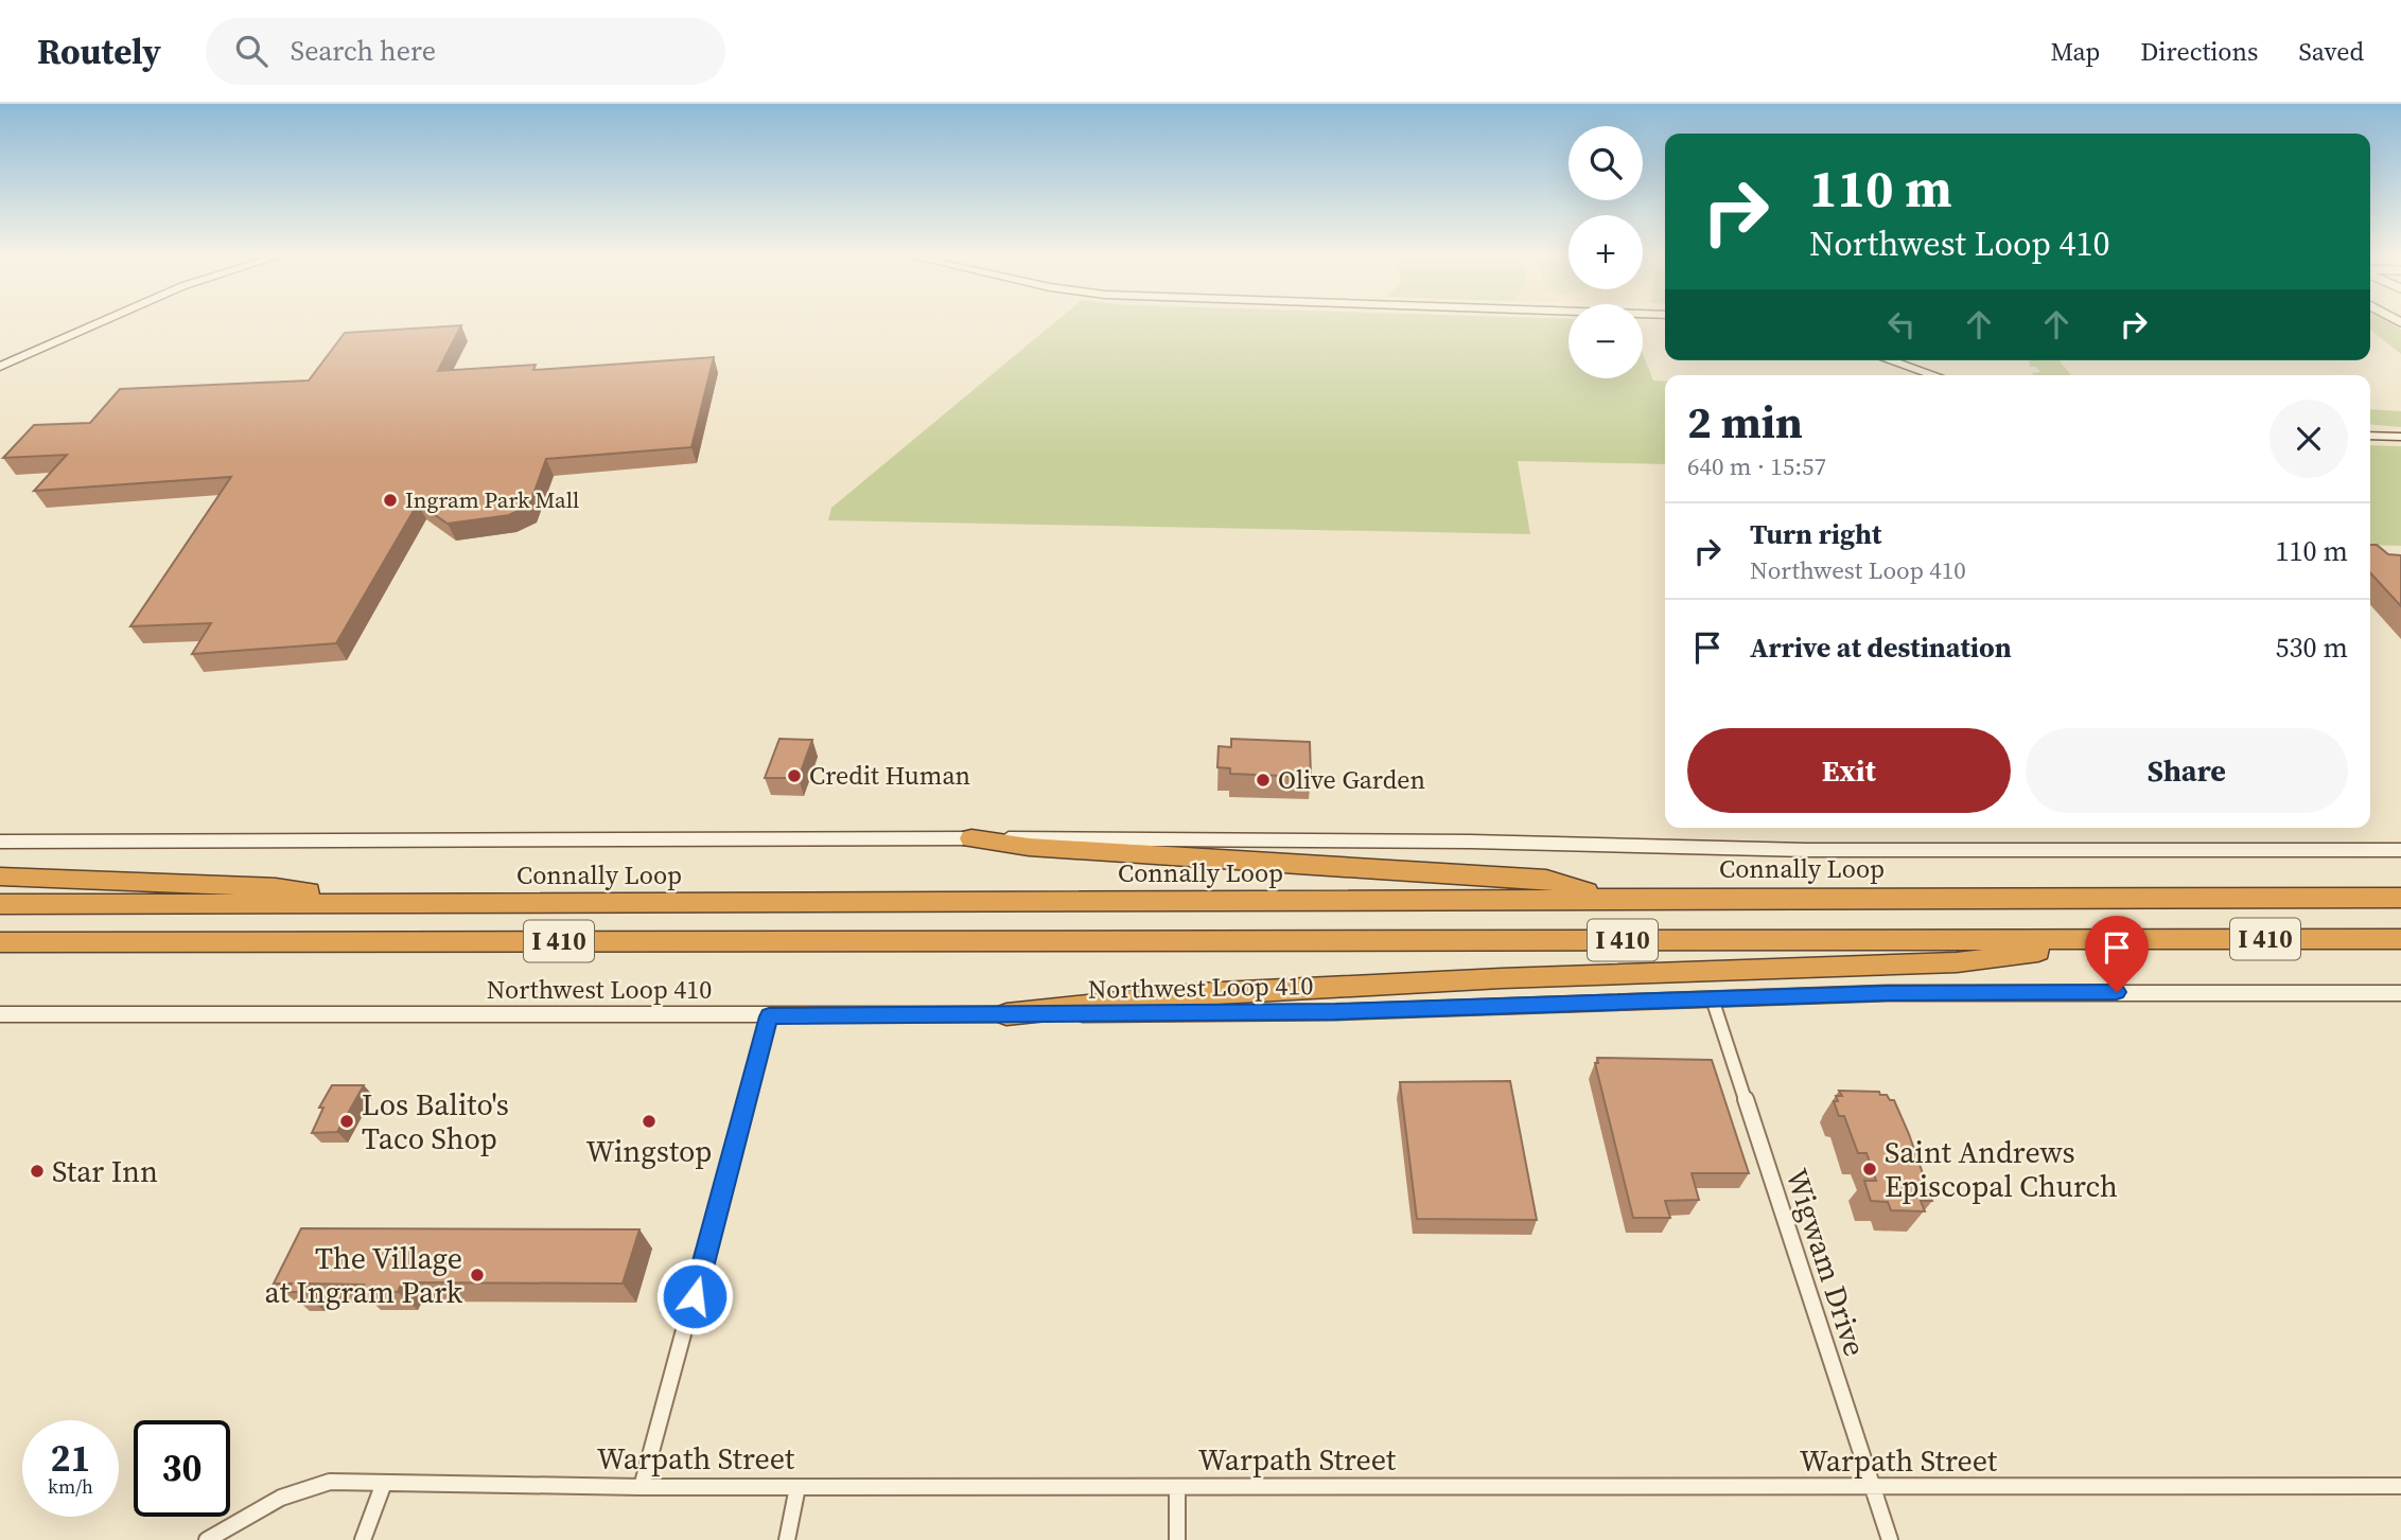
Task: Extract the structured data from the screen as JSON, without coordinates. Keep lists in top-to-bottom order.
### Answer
{
  "streets": {
    "highway": ["Connally Loop", "I 410"],
    "main road": ["Northwest Loop 410"],
    "street": ["Wigwam Drive", "Warpath Street"]
  },
  "crossings": [
    ["Northwest Loop 410", "Wigwam Drive"],
    ["Wigwam Drive", "Warpath Street"]
  ],
  "places": [
    "Ingram Park Mall",
    "Credit Human",
    "Olive Garden",
    "Los Balito's Taco Shop",
    "Wingstop",
    "Saint Andrews Episcopal Church",
    "Star Inn",
    "The Village at Ingram Park"
  ],
  "page": {
    "header": "Routely",
    "search": "Search here",
    "nav": ["Map", "Directions", "Saved"],
    "map_buttons": ["+", "−"],
    "turn": ["110 m", "Northwest Loop 410"],
    "heading": ["2 min", "640 m · 15:57"],
    "list": [
      {
        "name": "Turn right",
        "note": "Northwest Loop 410",
        "value": "110 m"
      },
      {
        "name": "Arrive at destination",
        "value": "530 m"
      }
    ],
    "buttons": ["Exit", "Share"],
    "speed": "21 km/h",
    "limit": "30"
  }
}
